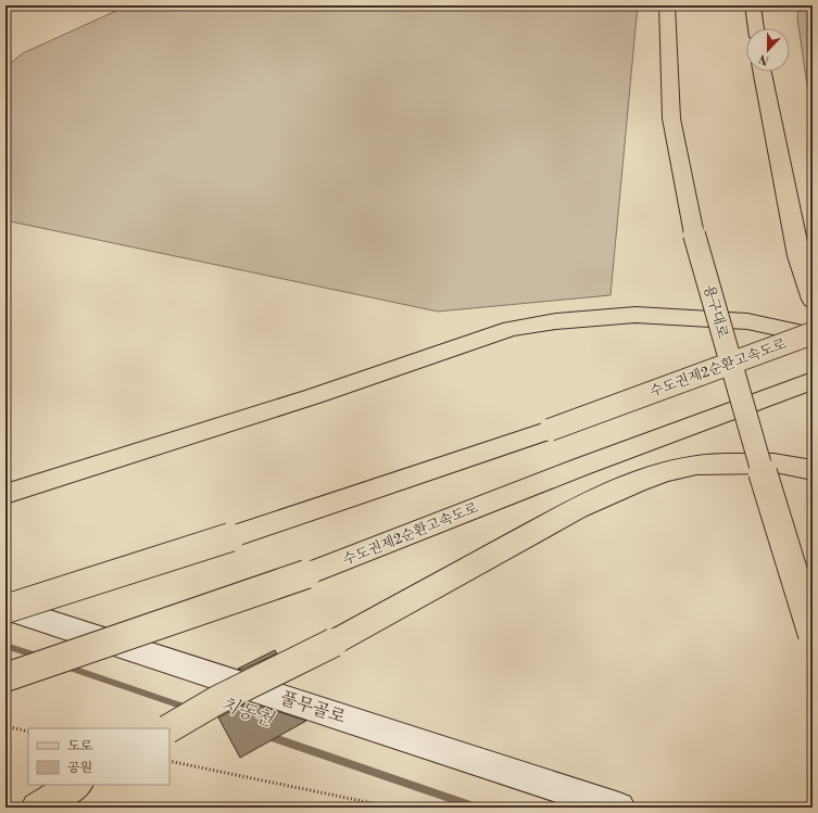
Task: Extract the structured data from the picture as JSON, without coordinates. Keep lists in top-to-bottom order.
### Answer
{
  "streets": {
    "main road": ["용구대로", "수도권제2순환고속도로"],
    "street": ["풀무골로"]
  },
  "crossings": [
    ["수도권제2순환고속도로", "풀무골로"]
  ],
  "water": ["치동천"],
  "legend": ["도로", "공원"],
  "north": "bottom"
}
